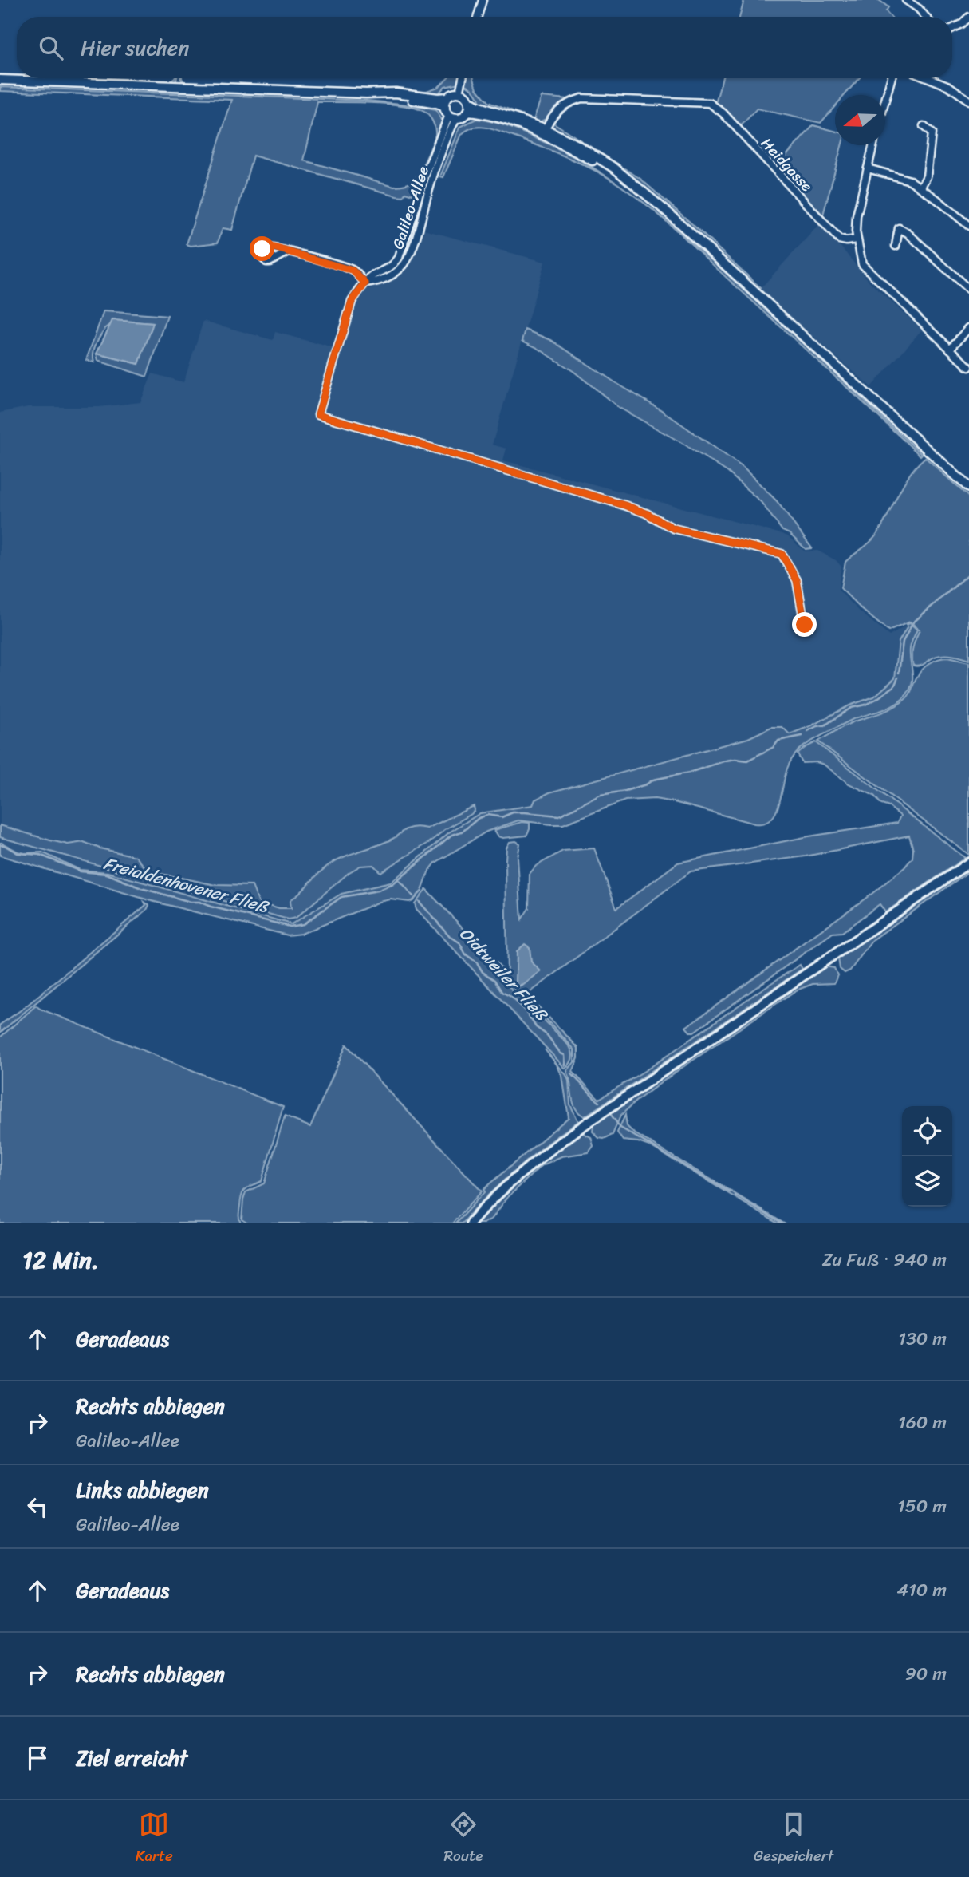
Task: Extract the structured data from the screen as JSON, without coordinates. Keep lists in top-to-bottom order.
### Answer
{
  "streets": {
    "street": ["Heidgasse", "Galileo-Allee"]
  },
  "water": ["Freialdenhovener Fließ", "Oidtweiler Fließ"],
  "north": "left",
  "page": {
    "search": "Hier suchen",
    "heading": ["12 Min.", "Zu Fuß · 940 m"],
    "list": [
      ["Geradeaus", "130 m"],
      ["Rechts abbiegen", "Galileo-Allee", "160 m"],
      ["Links abbiegen", "Galileo-Allee", "150 m"],
      ["Geradeaus", "410 m"],
      ["Rechts abbiegen", "90 m"],
      "Ziel erreicht"
    ],
    "nav": ["Karte", "Route", "Gespeichert"]
  }
}
